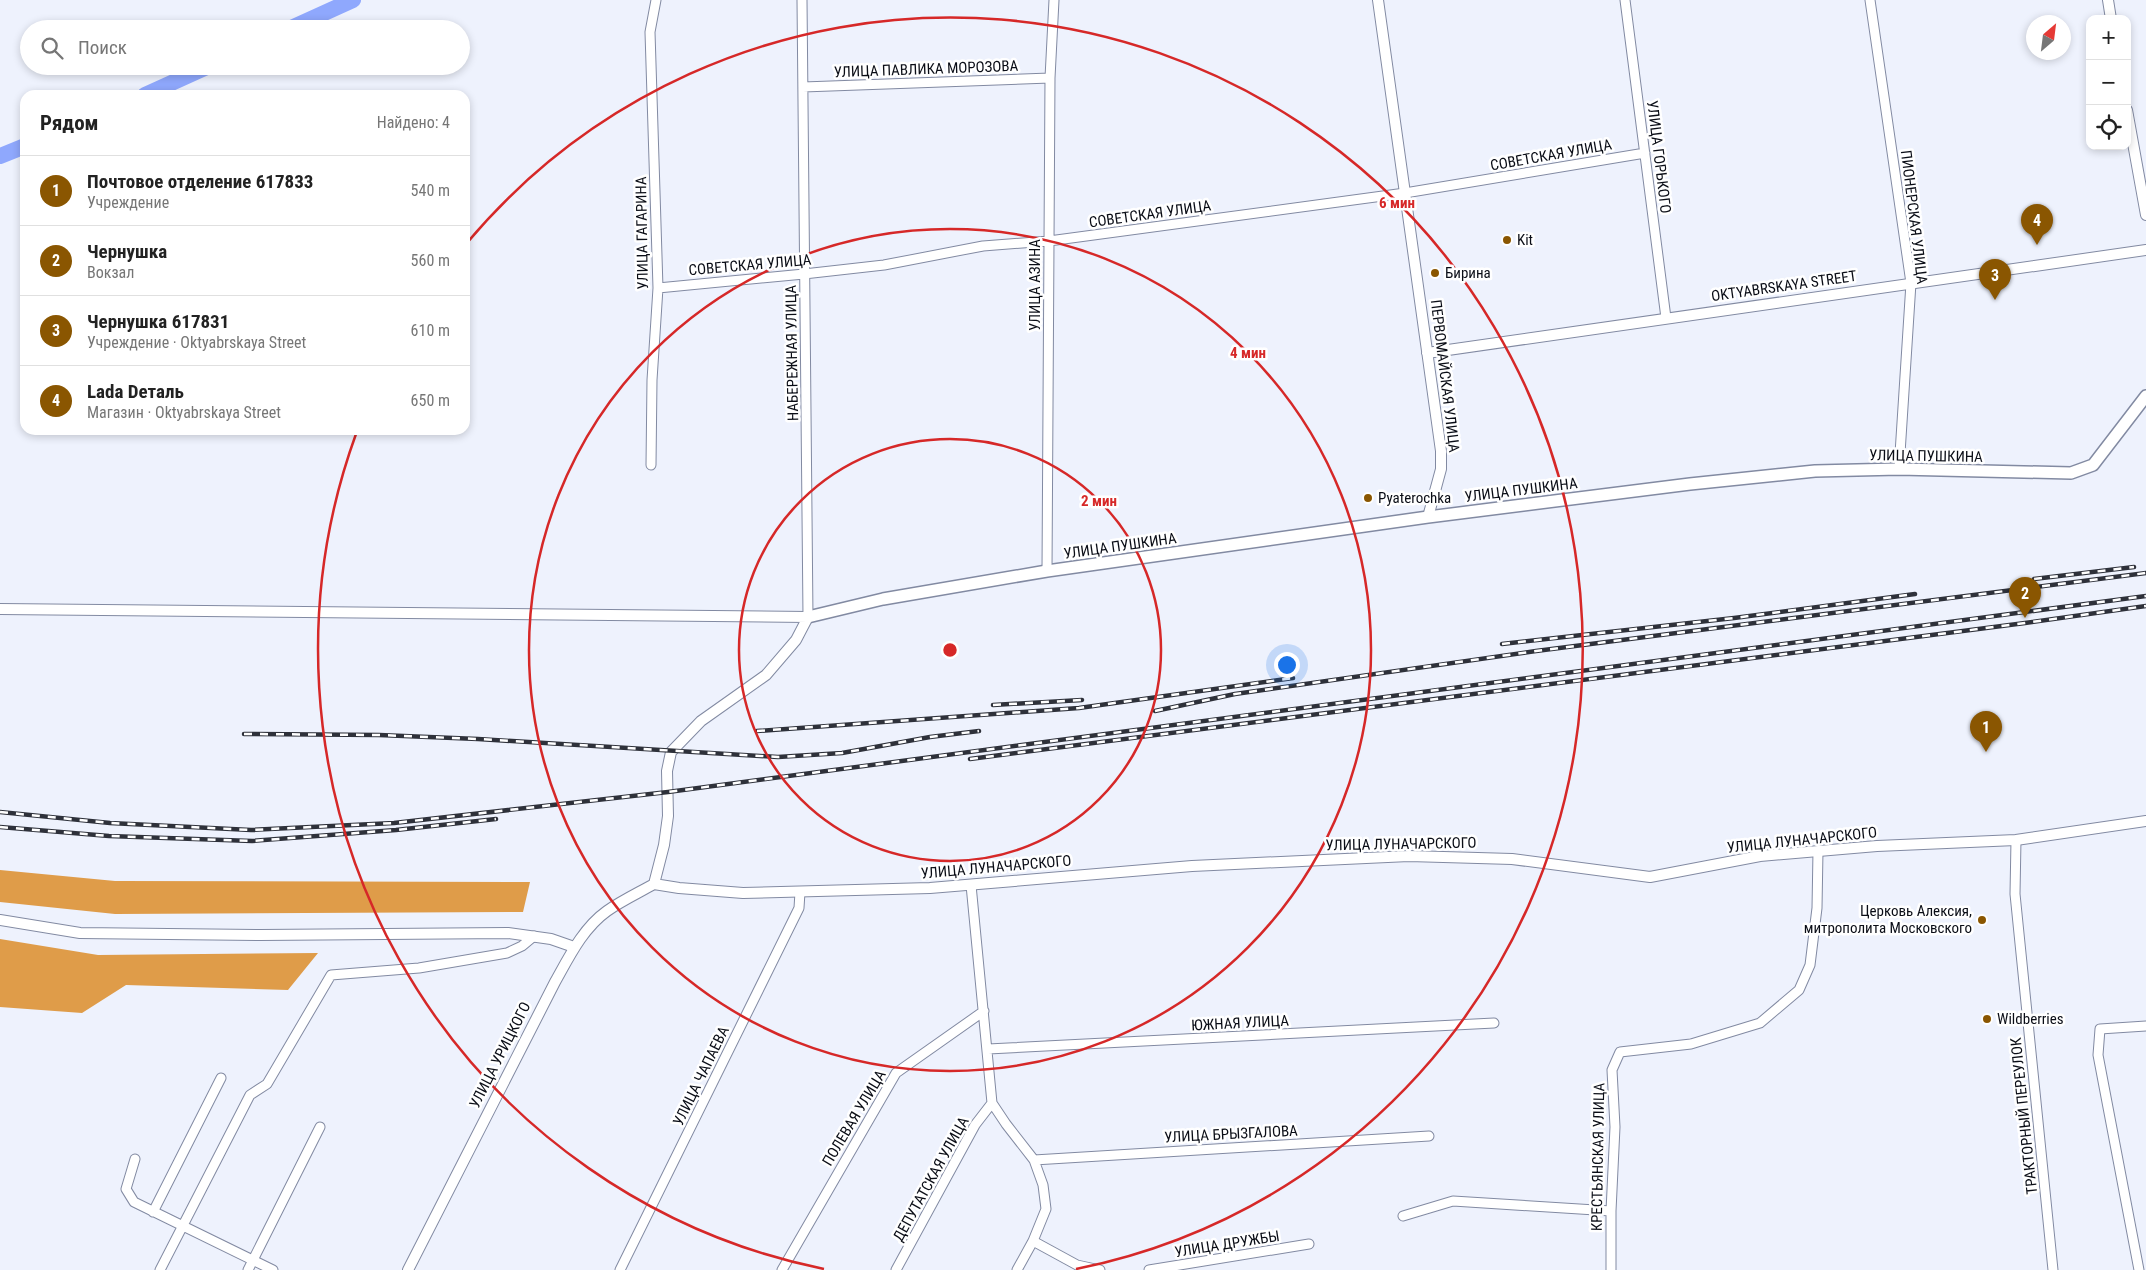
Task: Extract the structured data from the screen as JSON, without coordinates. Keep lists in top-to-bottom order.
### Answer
{
  "streets": {
    "main road": ["УЛИЦА ПУШКИНА"],
    "street": [
      "УЛИЦА ПАВЛИКА МОРОЗОВА",
      "СОВЕТСКАЯ УЛИЦА",
      "УЛИЦА ГОРЬКОГО",
      "ПИОНЕРСКАЯ УЛИЦА",
      "УЛИЦА ГАГАРИНА",
      "УЛИЦА АЗИНА",
      "OKTYABRSKAYA STREET",
      "НАБЕРЕЖНАЯ УЛИЦА",
      "ПЕРВОМАЙСКАЯ УЛИЦА",
      "УЛИЦА ЛУНАЧАРСКОГО",
      "ЮЖНАЯ УЛИЦА",
      "УЛИЦА УРИЦКОГО",
      "УЛИЦА ЧАПАЕВА",
      "ТРАКТОРНЫЙ ПЕРЕУЛОК",
      "ПОЛЕВАЯ УЛИЦА",
      "УЛИЦА БРЫЗГАЛОВА",
      "КРЕСТЬЯНСКАЯ УЛИЦА",
      "ДЕПУТАТСКАЯ УЛИЦА",
      "УЛИЦА ДРУЖБЫ"
    ]
  },
  "crossings": [
    ["УЛИЦА ПАВЛИКА МОРОЗОВА", "УЛИЦА АЗИНА"],
    ["УЛИЦА ПАВЛИКА МОРОЗОВА", "НАБЕРЕЖНАЯ УЛИЦА"],
    ["СОВЕТСКАЯ УЛИЦА", "УЛИЦА ГОРЬКОГО"],
    ["СОВЕТСКАЯ УЛИЦА", "УЛИЦА ГАГАРИНА"],
    ["СОВЕТСКАЯ УЛИЦА", "УЛИЦА АЗИНА"],
    ["СОВЕТСКАЯ УЛИЦА", "НАБЕРЕЖНАЯ УЛИЦА"],
    ["СОВЕТСКАЯ УЛИЦА", "ПЕРВОМАЙСКАЯ УЛИЦА"],
    ["УЛИЦА ГОРЬКОГО", "OKTYABRSKAYA STREET"],
    ["ПИОНЕРСКАЯ УЛИЦА", "OKTYABRSKAYA STREET"],
    ["ПИОНЕРСКАЯ УЛИЦА", "УЛИЦА ПУШКИНА"],
    ["УЛИЦА АЗИНА", "УЛИЦА ПУШКИНА"],
    ["OKTYABRSKAYA STREET", "ПЕРВОМАЙСКАЯ УЛИЦА"],
    ["НАБЕРЕЖНАЯ УЛИЦА", "УЛИЦА ПУШКИНА"],
    ["ПЕРВОМАЙСКАЯ УЛИЦА", "УЛИЦА ПУШКИНА"],
    ["УЛИЦА ЛУНАЧАРСКОГО", "УЛИЦА УРИЦКОГО"],
    ["УЛИЦА ЛУНАЧАРСКОГО", "УЛИЦА ЧАПАЕВА"],
    ["УЛИЦА ЛУНАЧАРСКОГО", "ТРАКТОРНЫЙ ПЕРЕУЛОК"],
    ["УЛИЦА ЛУНАЧАРСКОГО", "КРЕСТЬЯНСКАЯ УЛИЦА"]
  ],
  "places": [
    "Kit",
    "Бирина",
    "Pyaterochka",
    "Церковь Алексия, митрополита Московского",
    "Wildberries"
  ],
  "north": "top right",
  "page": {
    "map_buttons": ["+", "−"],
    "search": "Поиск",
    "heading": ["Рядом", "Найдено: 4"],
    "list": [
      {
        "mark": "1",
        "name": "Почтовое отделение 617833",
        "note": "Учреждение",
        "value": "540 m"
      },
      {
        "mark": "2",
        "name": "Чернушка",
        "note": "Вокзал",
        "value": "560 m"
      },
      {
        "mark": "3",
        "name": "Чернушка 617831",
        "note": "Учреждение · Oktyabrskaya Street",
        "value": "610 m"
      },
      {
        "mark": "4",
        "name": "Lada Dеталь",
        "note": "Магазин · Oktyabrskaya Street",
        "value": "650 m"
      }
    ],
    "pins": [
      "4",
      "3",
      "2",
      "1"
    ]
  },
  "rings": ["6 мин", "4 мин", "2 мин"]
}
